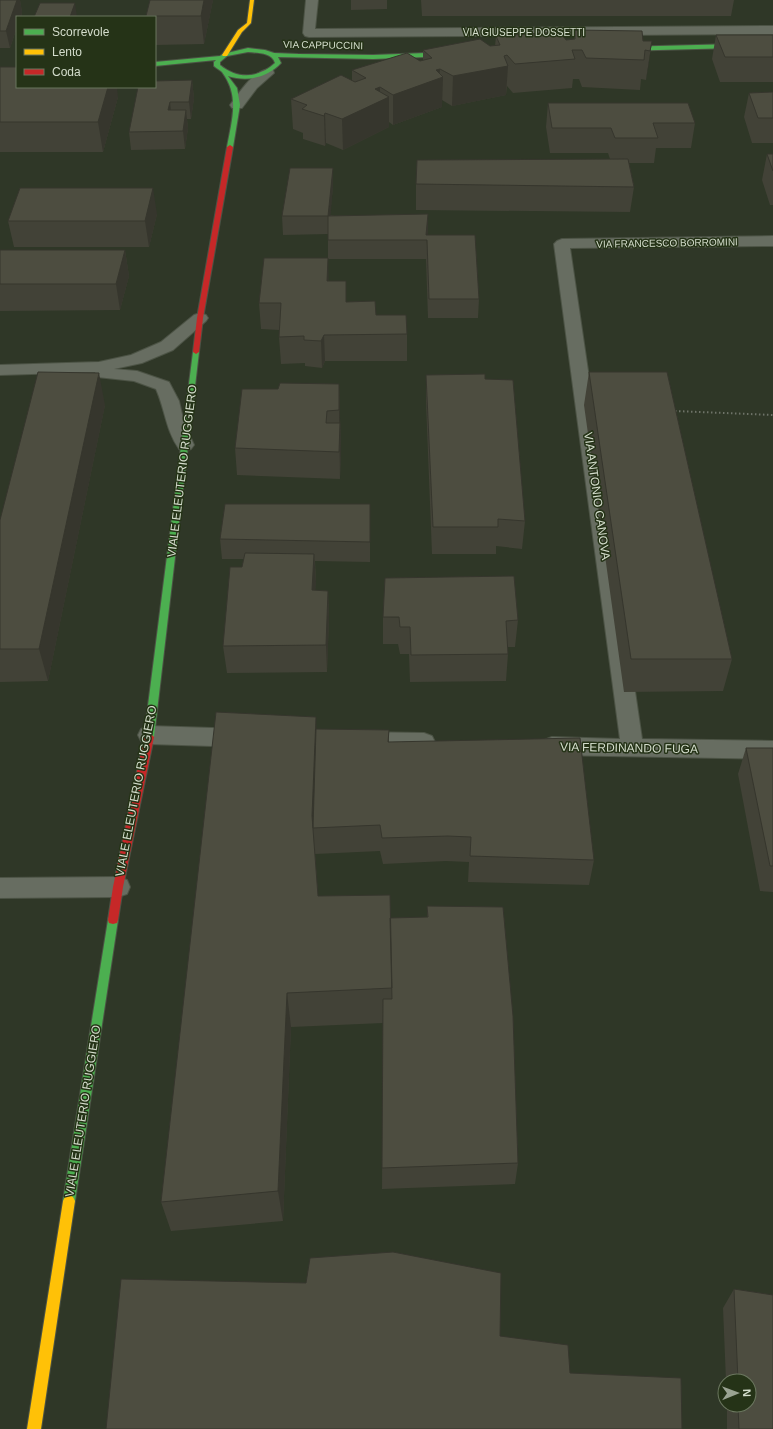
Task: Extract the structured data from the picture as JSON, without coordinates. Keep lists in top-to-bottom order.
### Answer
{
  "streets": {
    "street": [
      "VIA GIUSEPPE DOSSETTI",
      "VIA CAPPUCCINI",
      "VIA FRANCESCO BORROMINI",
      "VIALE ELEUTERIO RUGGIERO",
      "VIA ANTONIO CANOVA",
      "VIA FERDINANDO FUGA"
    ]
  },
  "crossings": [
    ["VIA CAPPUCCINI", "VIALE ELEUTERIO RUGGIERO"],
    ["VIA FRANCESCO BORROMINI", "VIA ANTONIO CANOVA"],
    ["VIA ANTONIO CANOVA", "VIA FERDINANDO FUGA"]
  ],
  "legend": ["Scorrevole", "Lento", "Coda"],
  "north": "right"
}
